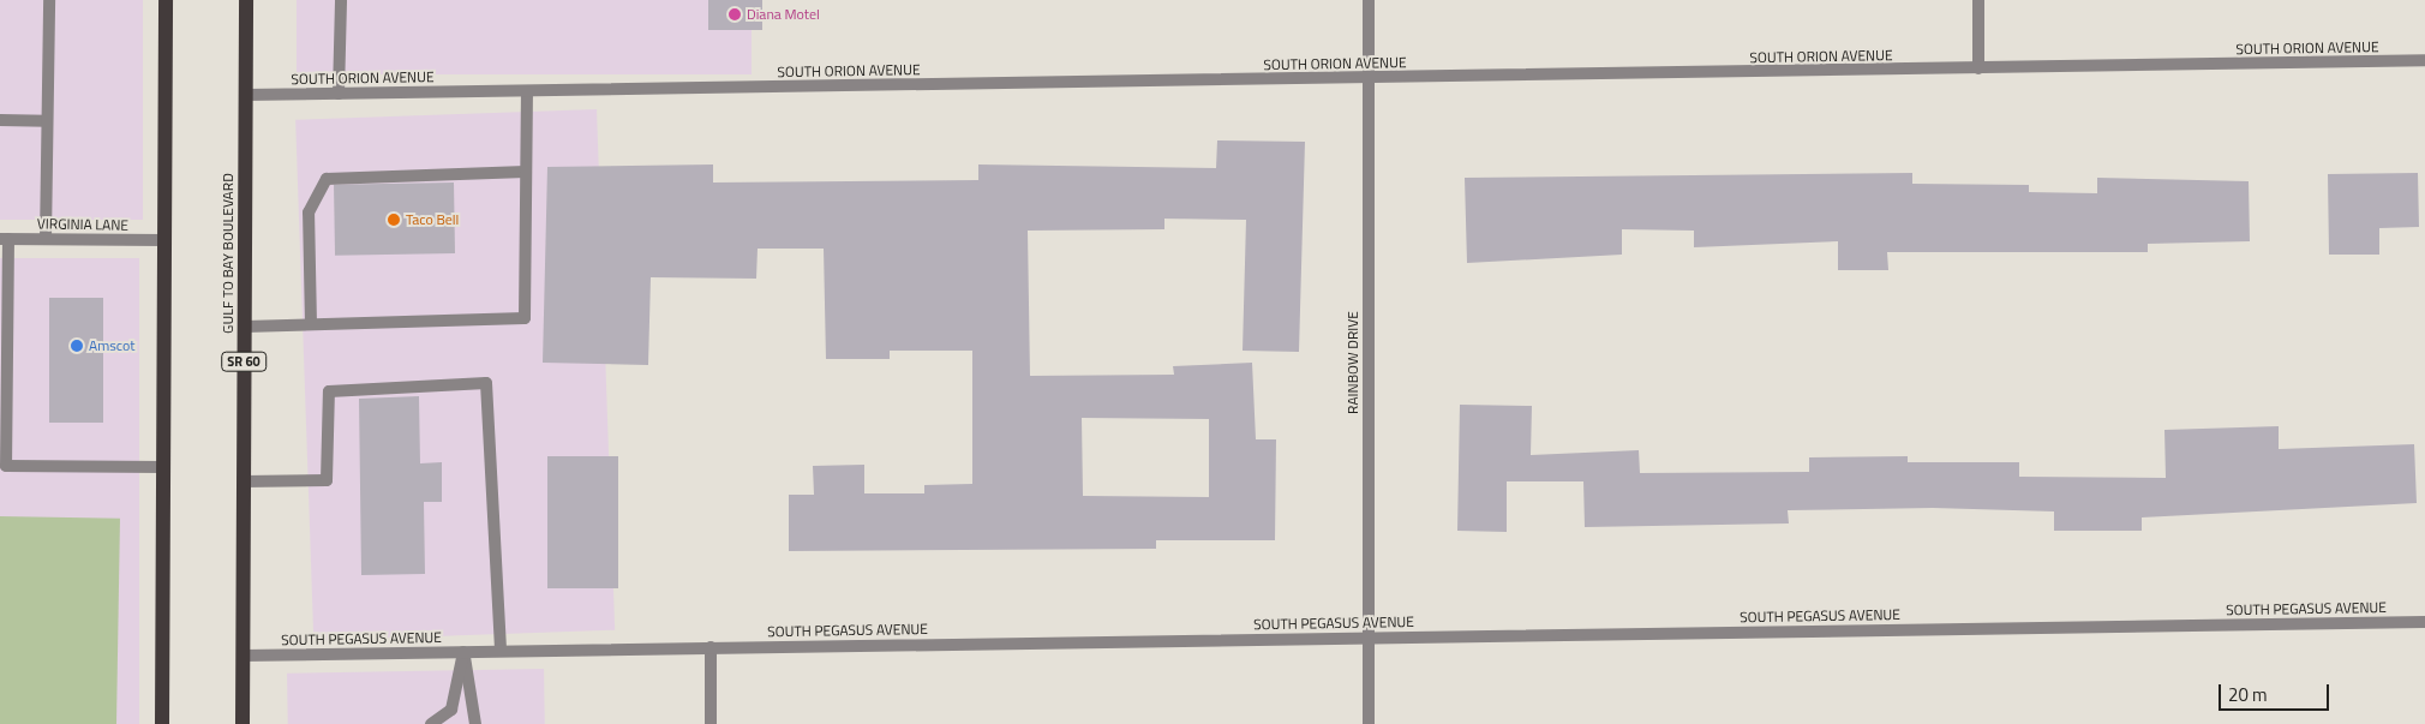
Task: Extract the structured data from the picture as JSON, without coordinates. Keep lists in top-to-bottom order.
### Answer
{
  "streets": {
    "main road": ["GULF TO BAY BOULEVARD", "SR 60"],
    "street": [
      "SOUTH ORION AVENUE",
      "VIRGINIA LANE",
      "RAINBOW DRIVE",
      "SOUTH PEGASUS AVENUE"
    ]
  },
  "crossings": [
    ["SOUTH ORION AVENUE", "GULF TO BAY BOULEVARD"],
    ["SOUTH ORION AVENUE", "RAINBOW DRIVE"],
    ["GULF TO BAY BOULEVARD", "SOUTH PEGASUS AVENUE"],
    ["RAINBOW DRIVE", "SOUTH PEGASUS AVENUE"]
  ],
  "places": ["Diana Motel", "Taco Bell", "Amscot"],
  "scale_bar": "20 m"
}
